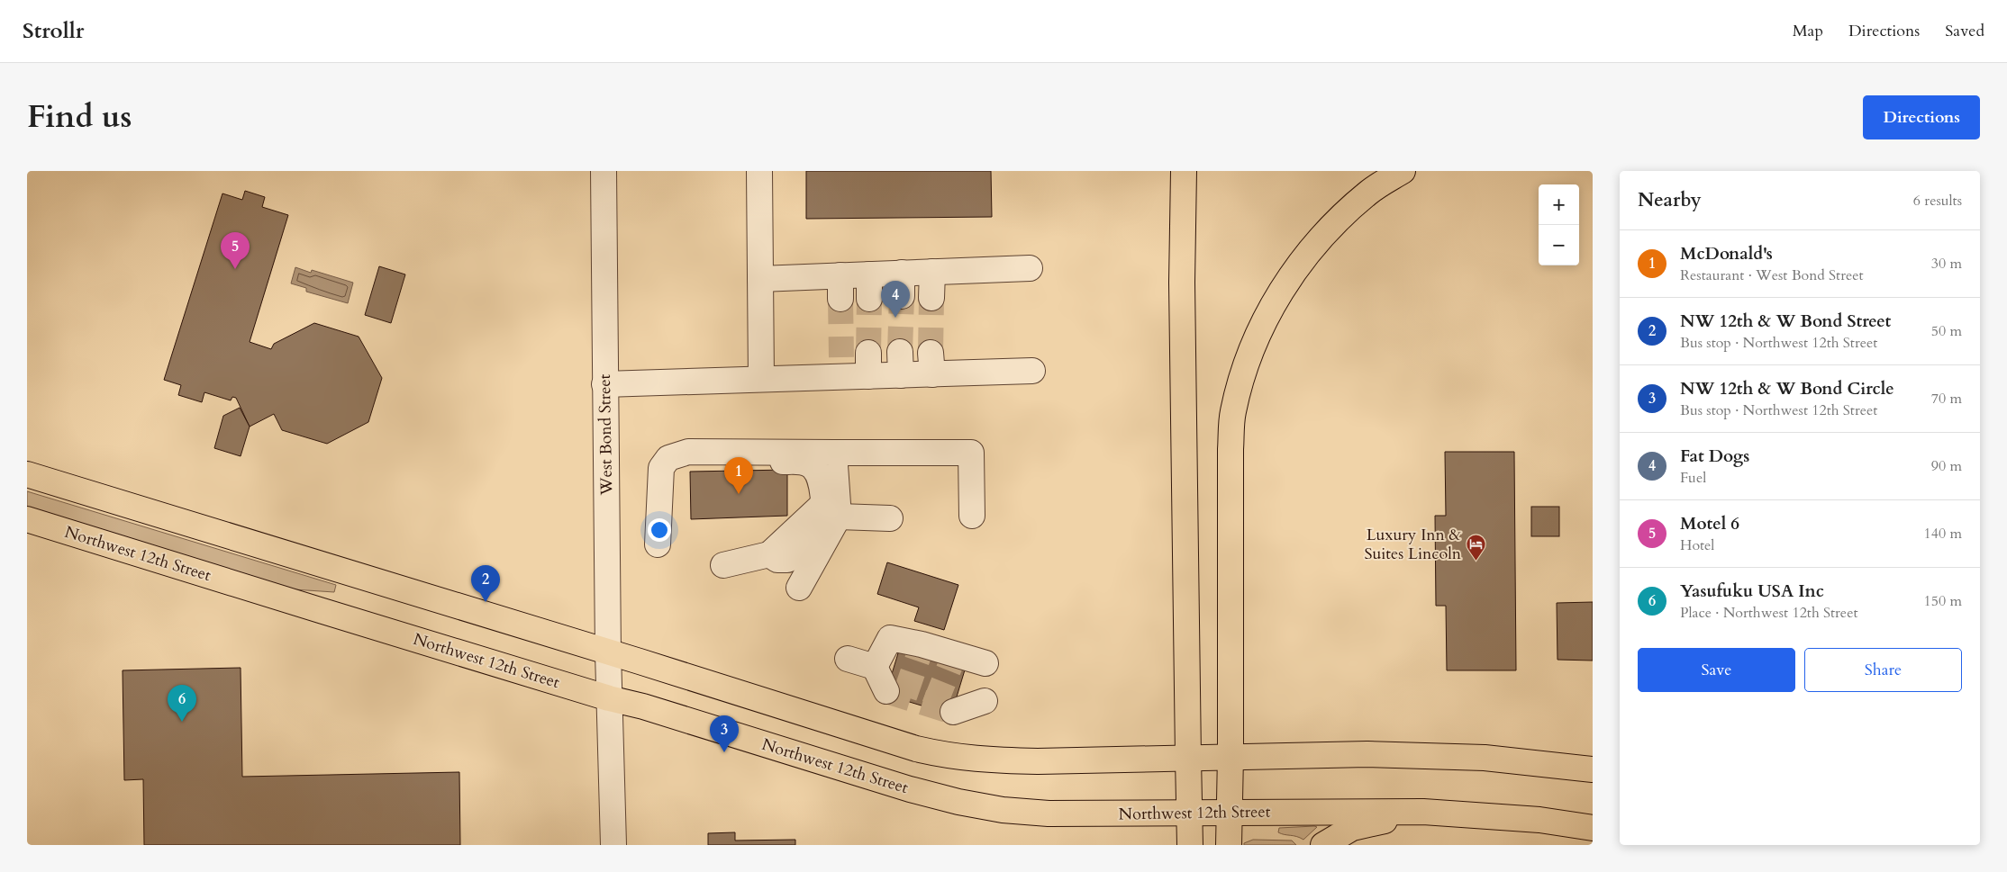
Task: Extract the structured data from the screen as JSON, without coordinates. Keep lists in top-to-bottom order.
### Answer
{
  "streets": {
    "main road": ["Northwest 12th Street"],
    "street": ["West Bond Street"]
  },
  "crossings": [
    ["West Bond Street", "Northwest 12th Street"]
  ],
  "places": {
    "hotel": ["Luxury Inn & Suites Lincoln"]
  },
  "page": {
    "header": "Strollr",
    "nav": ["Map", "Directions", "Saved"],
    "title": "Find us",
    "buttons": [
      "Directions",
      ["Save", "Share"]
    ],
    "heading": ["Nearby", "6 results"],
    "map_buttons": ["+", "−"],
    "list": [
      {
        "mark": "1",
        "name": "McDonald's",
        "note": "Restaurant · West Bond Street",
        "value": "30 m"
      },
      {
        "mark": "2",
        "name": "NW 12th & W Bond Street",
        "note": "Bus stop · Northwest 12th Street",
        "value": "50 m"
      },
      {
        "mark": "3",
        "name": "NW 12th & W Bond Circle",
        "note": "Bus stop · Northwest 12th Street",
        "value": "70 m"
      },
      {
        "mark": "4",
        "name": "Fat Dogs",
        "note": "Fuel",
        "value": "90 m"
      },
      {
        "mark": "5",
        "name": "Motel 6",
        "note": "Hotel",
        "value": "140 m"
      },
      {
        "mark": "6",
        "name": "Yasufuku USA Inc",
        "note": "Place · Northwest 12th Street",
        "value": "150 m"
      }
    ],
    "pins": [
      "5",
      "4",
      "1",
      "2",
      "6",
      "3"
    ]
  }
}
